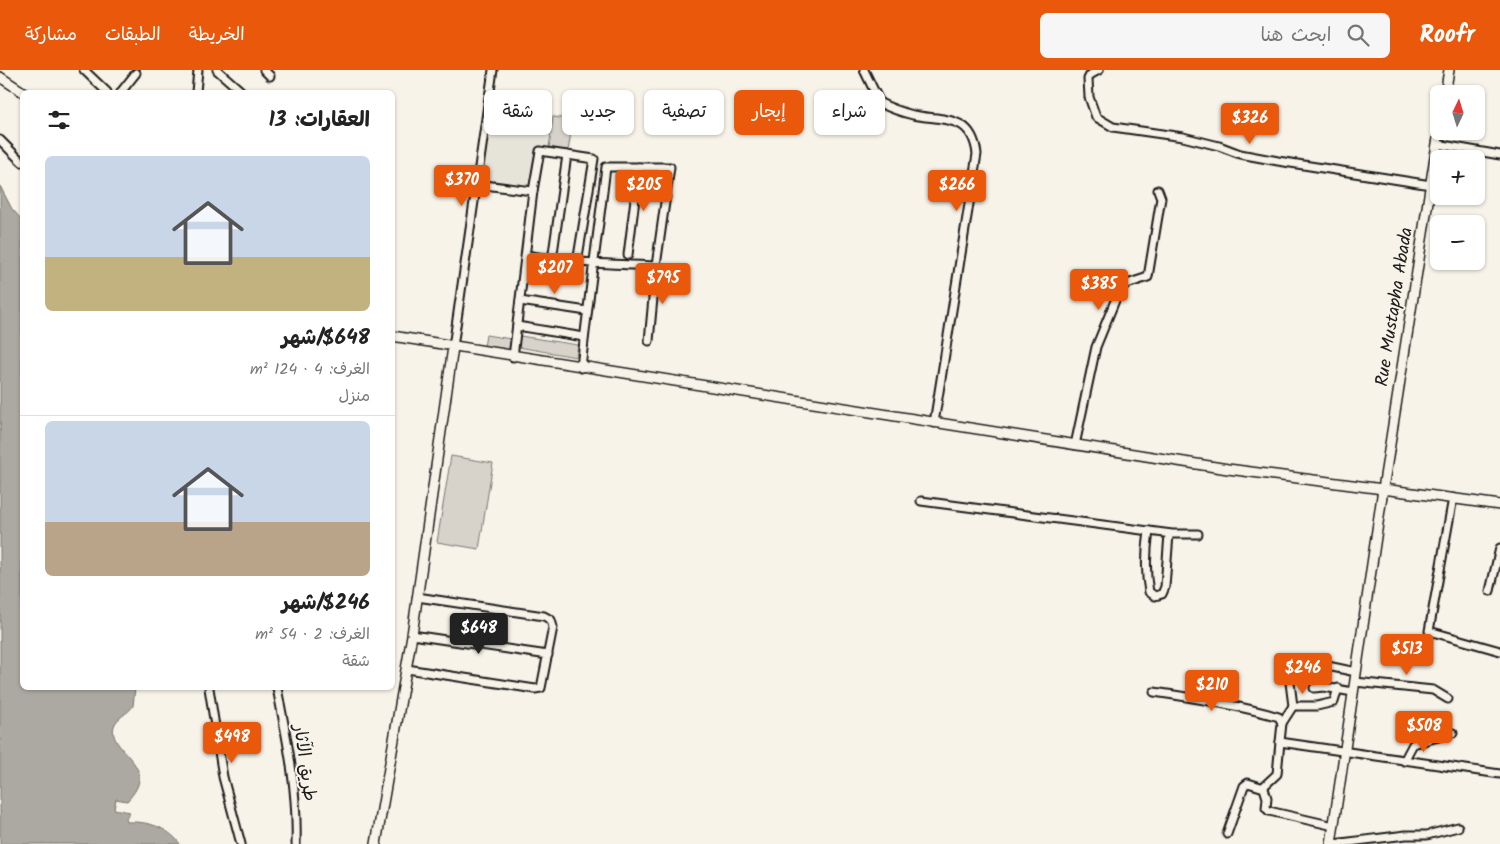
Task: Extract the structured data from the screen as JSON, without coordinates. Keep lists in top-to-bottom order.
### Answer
{
  "streets": {
    "main road": ["Rue Mustapha Abada"],
    "street": ["طريق الآثار"]
  },
  "north": "top",
  "page": {
    "header": "Roofr",
    "search": "ابحث هنا",
    "nav": ["الخريطة", "الطبقات", "مشاركة"],
    "map_buttons": ["+", "−"],
    "chip": [
      "شراء",
      "إيجار",
      "تصفية",
      "جديد",
      "شقة"
    ],
    "heading": "العقارات: 13",
    "price": [
      "$326",
      "$370",
      "$205",
      "$266",
      "$207",
      "$795",
      "$385",
      "$648",
      "$513",
      "$246",
      "$210",
      "$508",
      "$498"
    ],
    "list": [
      {
        "name": "$648/شهر",
        "note": "الغرف: 4 · 124 m² · منزل"
      },
      {
        "name": "$246/شهر",
        "note": "الغرف: 2 · 54 m² · شقة"
      }
    ]
  }
}
